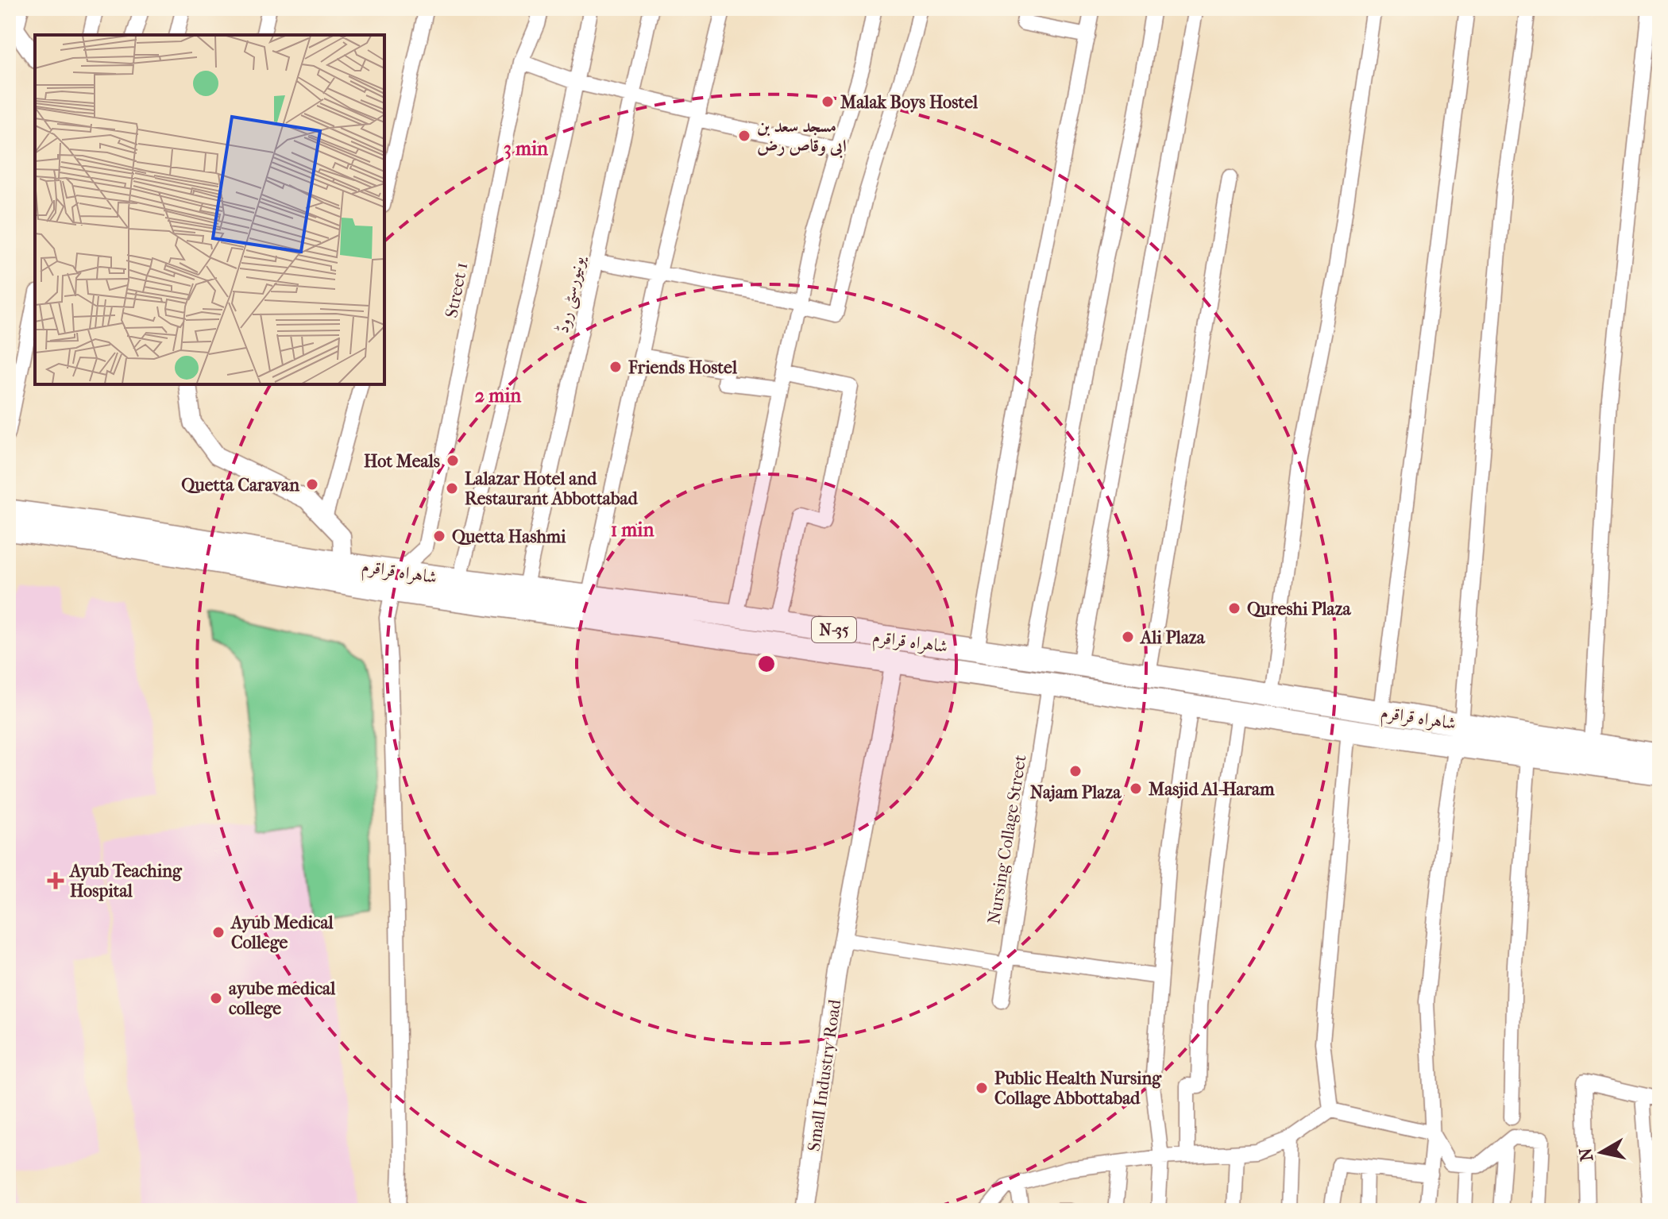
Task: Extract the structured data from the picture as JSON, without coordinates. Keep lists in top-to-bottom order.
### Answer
{
  "streets": {
    "highway": ["شاہراہ قراقرم", "N-35"],
    "street": [
      "Street 1",
      "یونیورسٹی روڈ",
      "Nursing Collage Street",
      "Small Industry Road"
    ]
  },
  "crossings": [
    ["Street 1", "شاہراہ قراقرم"],
    ["یونیورسٹی روڈ", "شاہراہ قراقرم"],
    ["شاہراہ قراقرم", "Nursing Collage Street"],
    ["شاہراہ قراقرم", "Small Industry Road"]
  ],
  "places": {
    "other": [
      "Malak Boys Hostel",
      "مسجد سعد بن ابی وقاص رض",
      "Friends Hostel",
      "Hot Meals",
      "Quetta Caravan",
      "Lalazar Hotel and Restaurant Abbottabad",
      "Quetta Hashmi",
      "Qureshi Plaza",
      "Ali Plaza",
      "Najam Plaza",
      "Masjid Al-Haram",
      "Ayub Medical College",
      "ayube medical college",
      "Public Health Nursing Collage Abbottabad"
    ],
    "health": ["Ayub Teaching Hospital"]
  },
  "north": "left",
  "rings": ["3 min", "2 min", "1 min"]
}
